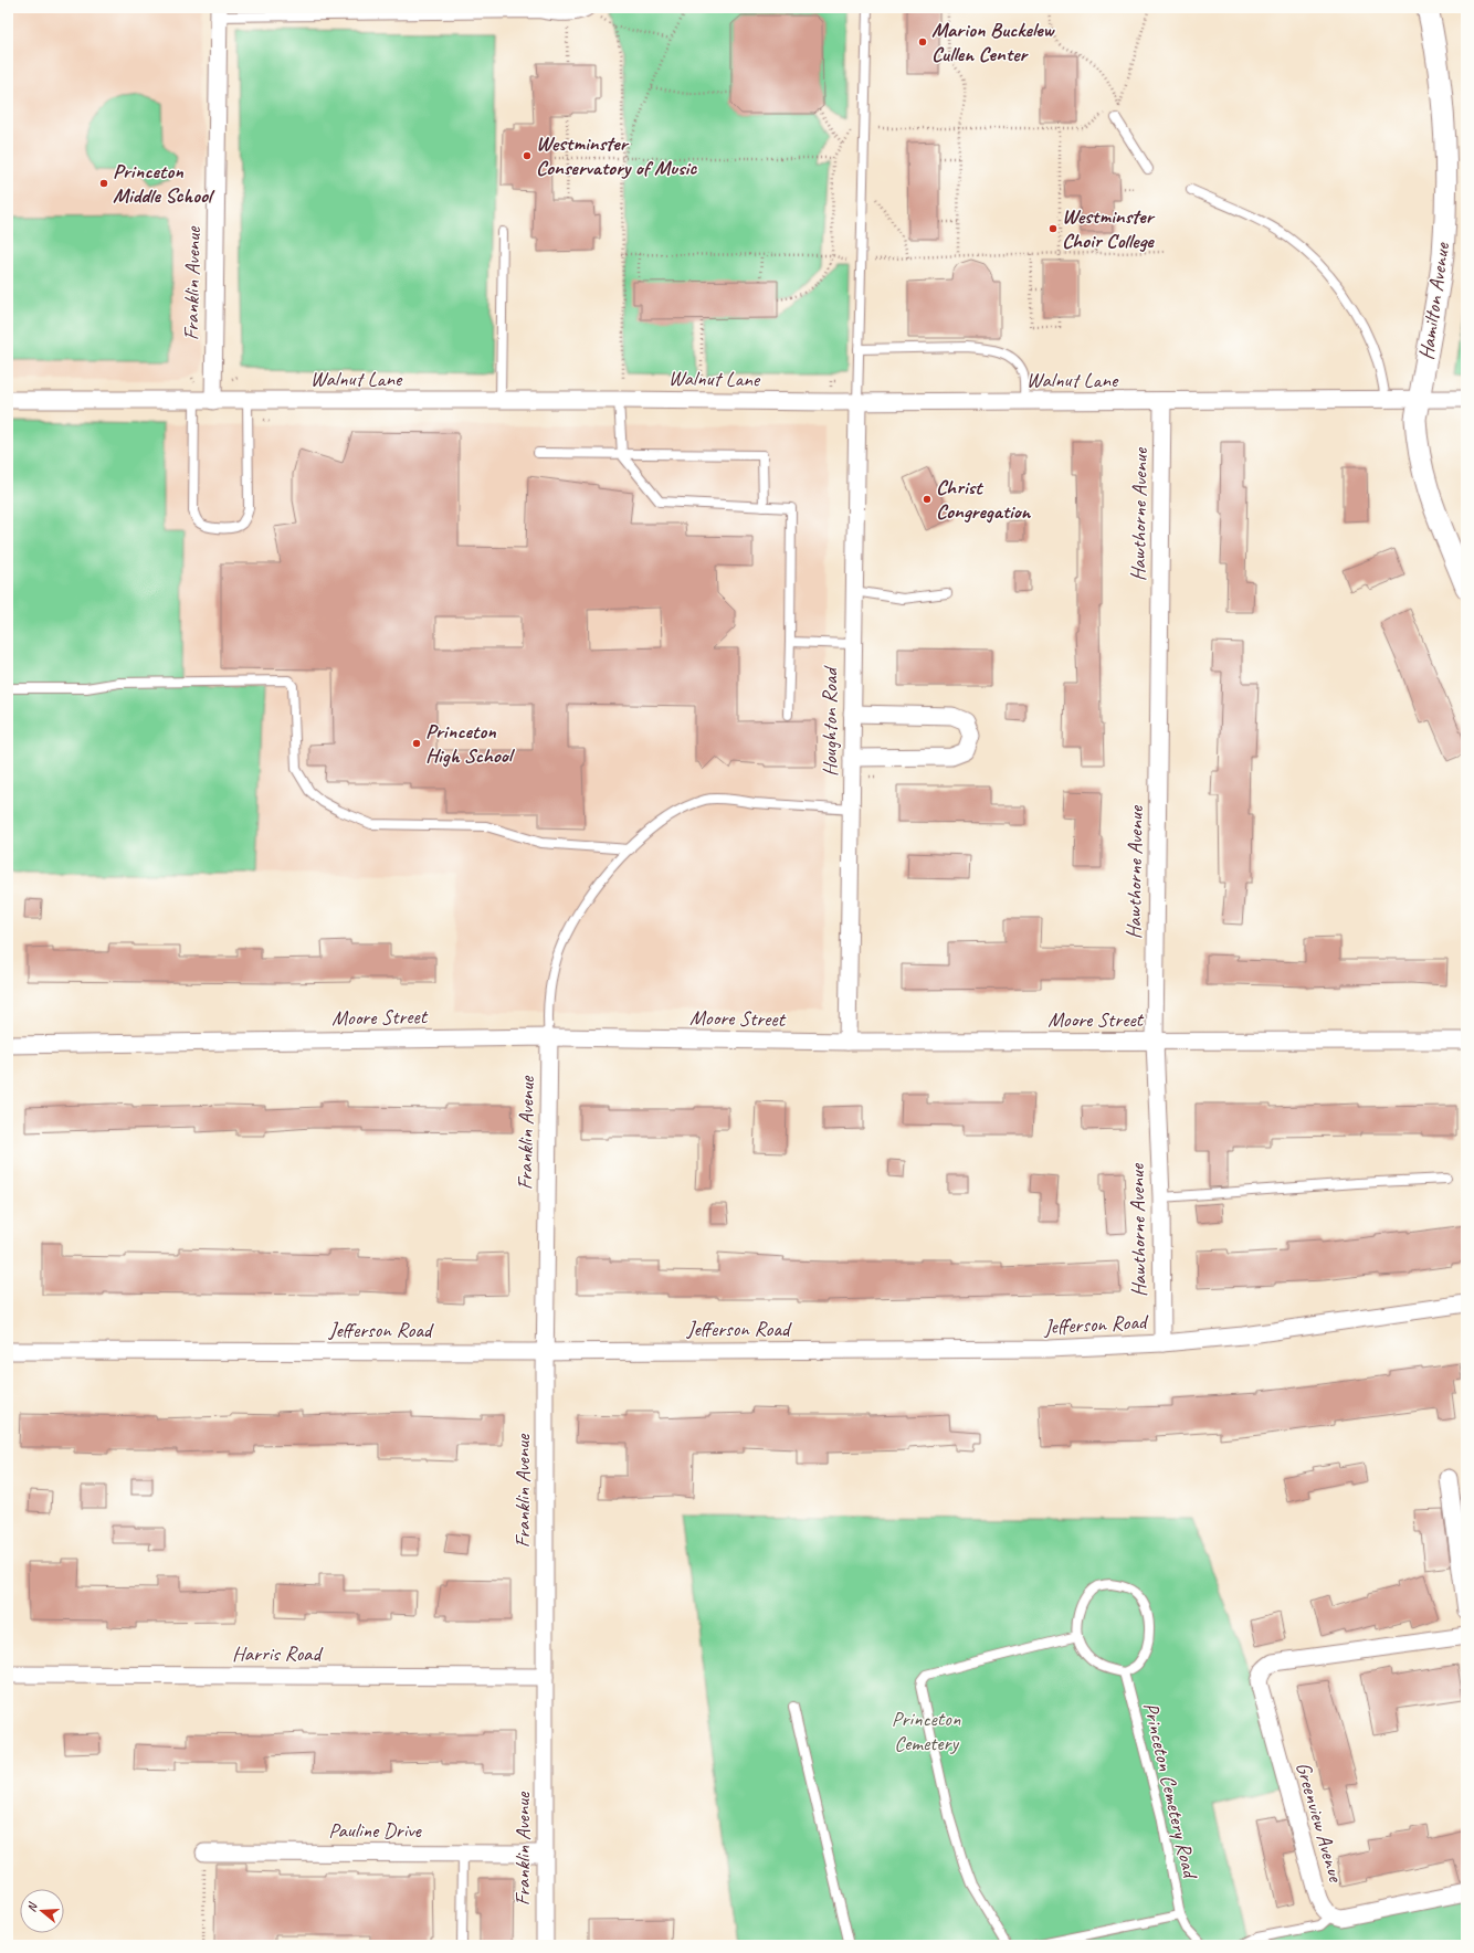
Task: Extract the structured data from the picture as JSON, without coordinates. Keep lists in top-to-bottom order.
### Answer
{
  "streets": {
    "street": [
      "Franklin Avenue",
      "Hamilton Avenue",
      "Walnut Lane",
      "Hawthorne Avenue",
      "Houghton Road",
      "Moore Street",
      "Jefferson Road",
      "Harris Road",
      "Greenview Avenue",
      "Pauline Drive"
    ],
    "lane": ["Princeton Cemetery Road"]
  },
  "crossings": [
    ["Franklin Avenue", "Walnut Lane"],
    ["Franklin Avenue", "Moore Street"],
    ["Franklin Avenue", "Jefferson Road"],
    ["Franklin Avenue", "Harris Road"],
    ["Franklin Avenue", "Pauline Drive"],
    ["Hamilton Avenue", "Walnut Lane"],
    ["Walnut Lane", "Hawthorne Avenue"],
    ["Walnut Lane", "Houghton Road"],
    ["Hawthorne Avenue", "Moore Street"],
    ["Hawthorne Avenue", "Jefferson Road"],
    ["Houghton Road", "Moore Street"]
  ],
  "parks": ["Princeton Cemetery"],
  "places": [
    "Marion Buckelew Cullen Center",
    "Westminster Conservatory of Music",
    "Princeton Middle School",
    "Westminster Choir College",
    "Christ Congregation",
    "Princeton High School"
  ],
  "north": "left"
}
